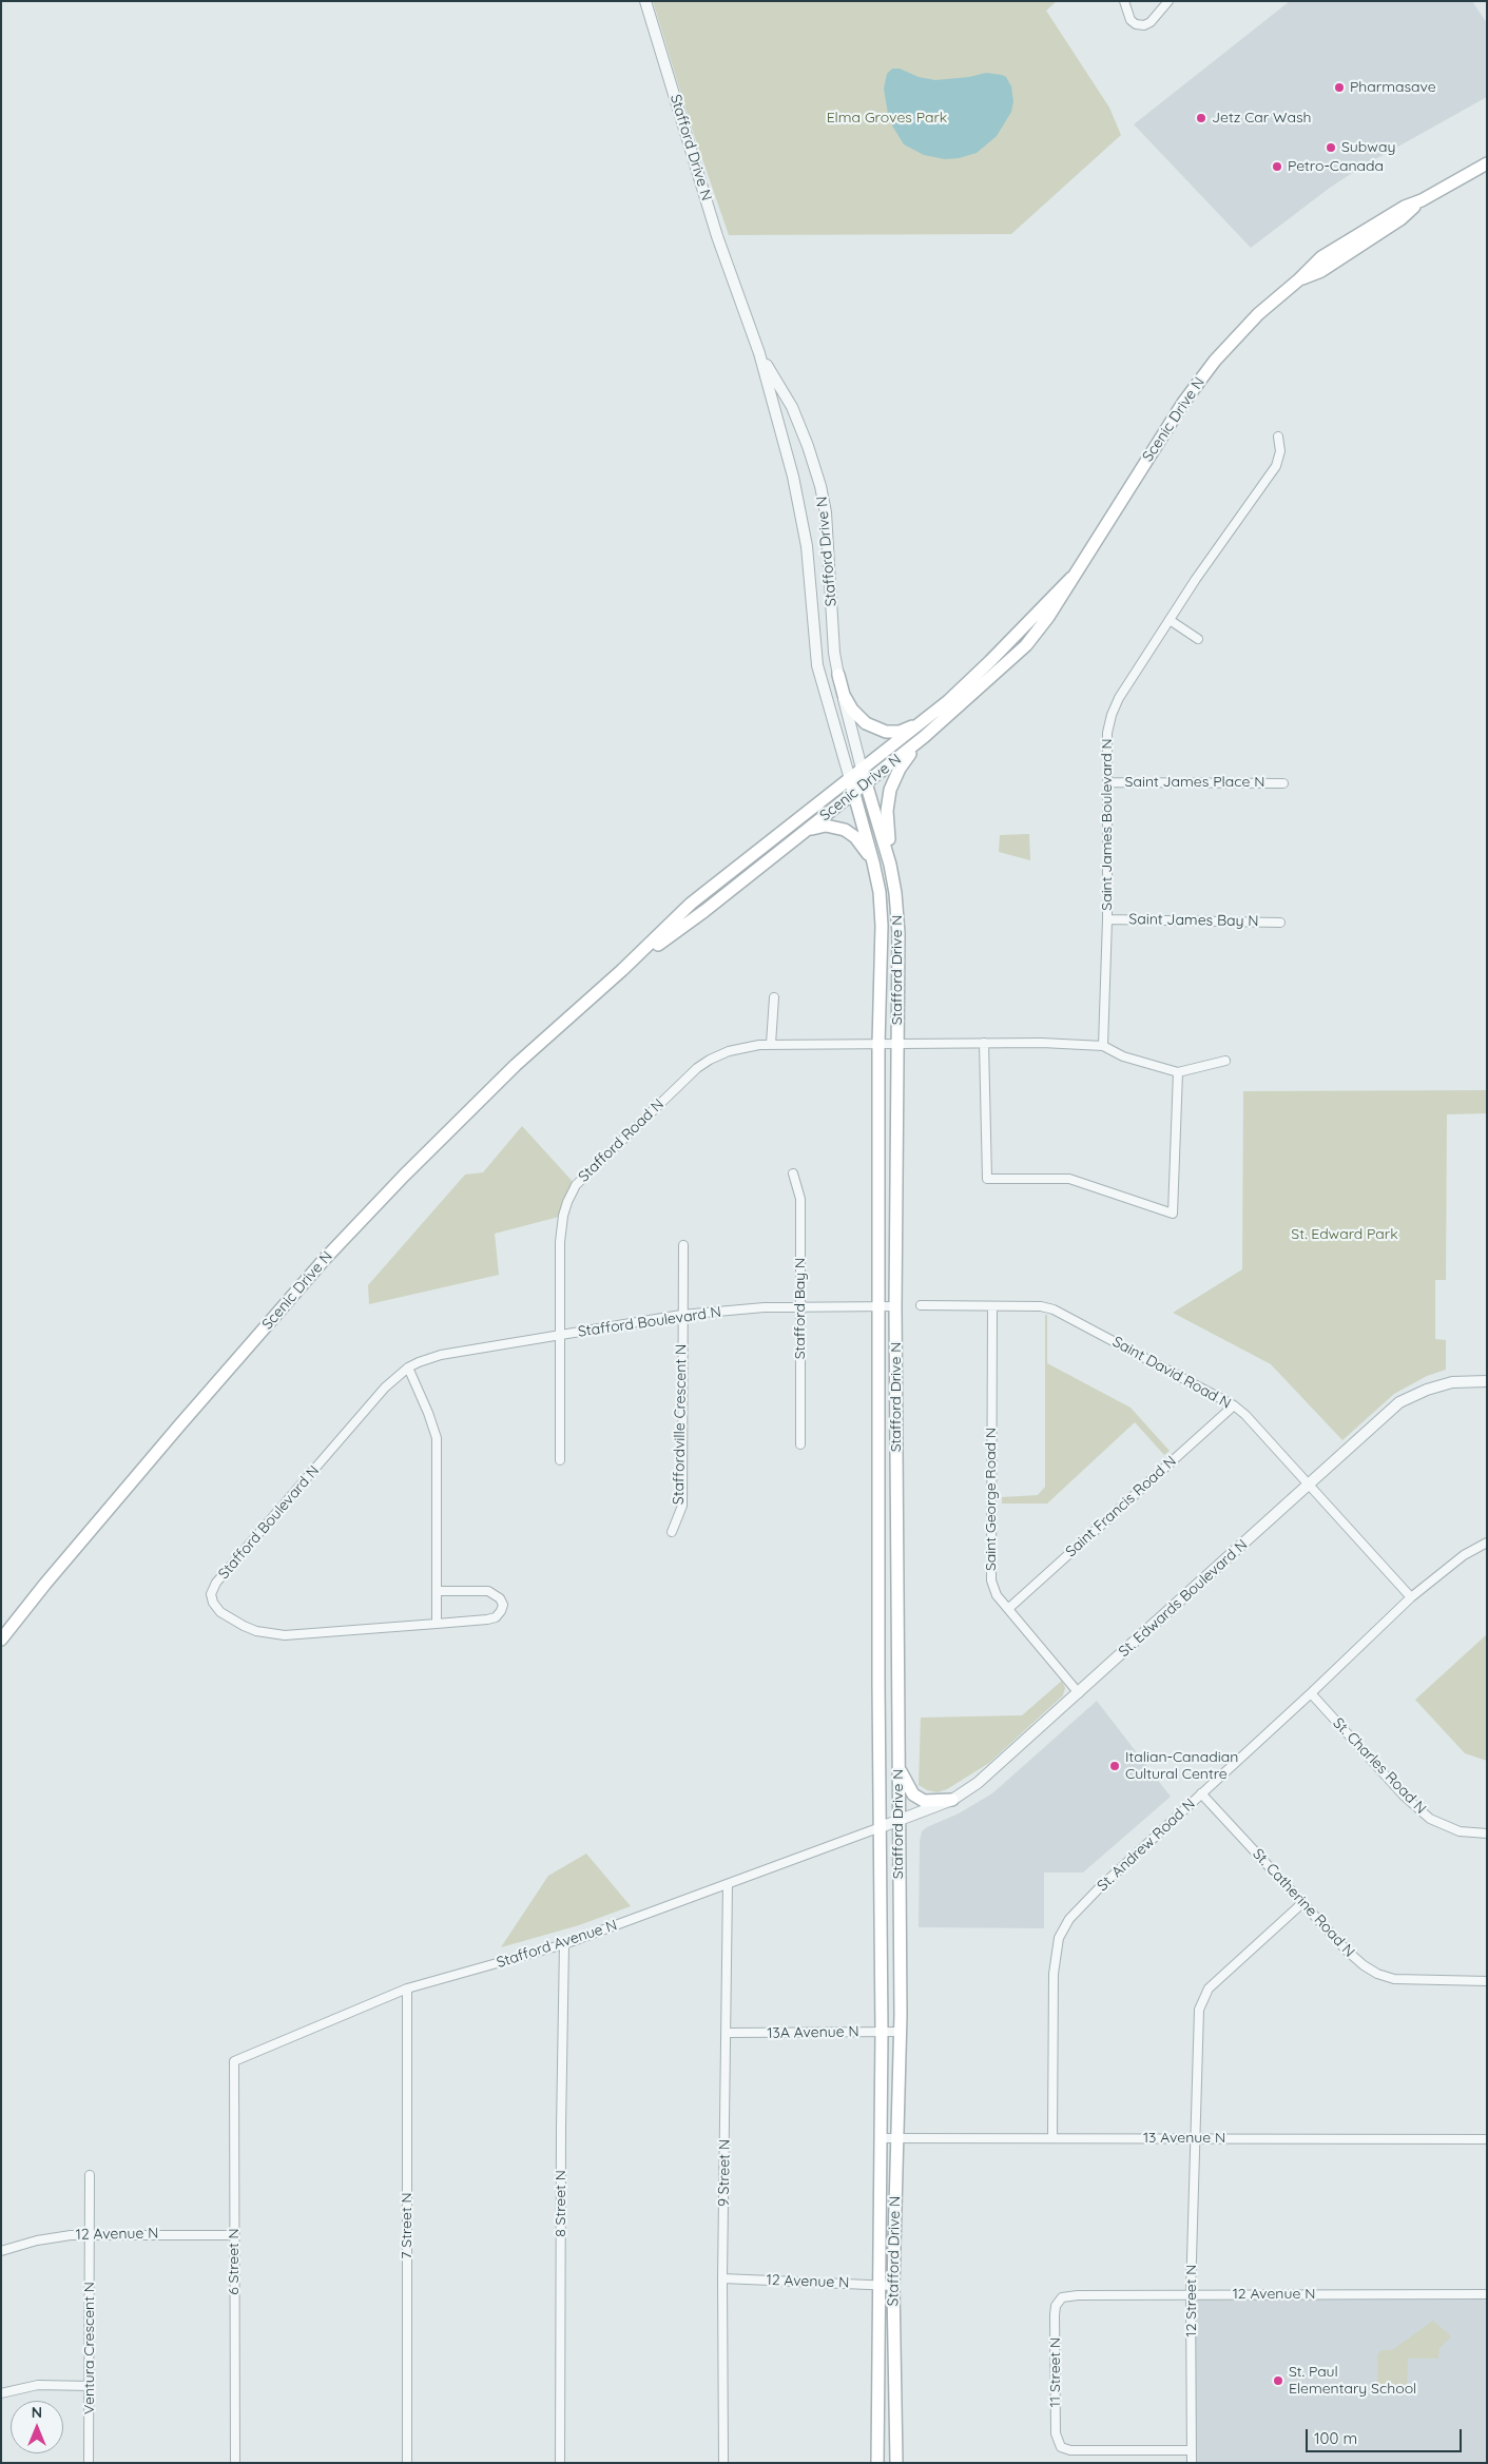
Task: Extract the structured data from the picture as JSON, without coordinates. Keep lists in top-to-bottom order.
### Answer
{
  "streets": {
    "main road": ["Stafford Drive N", "Scenic Drive N"],
    "street": [
      "Saint James Place N",
      "Saint James Boulevard N",
      "Saint James Bay N",
      "Stafford Road N",
      "Stafford Bay N",
      "Stafford Boulevard N",
      "Saint David Road N",
      "Staffordville Crescent N",
      "Saint George Road N",
      "Saint Francis Road N",
      "St. Edwards Boulevard N",
      "St. Charles Road N",
      "St. Andrew Road N",
      "St. Catherine Road N",
      "Stafford Avenue N",
      "13A Avenue N",
      "13 Avenue N",
      "9 Street N",
      "8 Street N",
      "7 Street N",
      "12 Avenue N",
      "6 Street N",
      "12 Street N",
      "Ventura Crescent N",
      "11 Street N"
    ]
  },
  "crossings": [
    ["Stafford Drive N", "Scenic Drive N"],
    ["Stafford Drive N", "Stafford Road N"],
    ["Stafford Drive N", "Stafford Boulevard N"],
    ["Stafford Drive N", "St. Edwards Boulevard N"],
    ["Stafford Drive N", "Stafford Avenue N"],
    ["Stafford Drive N", "13A Avenue N"],
    ["Stafford Drive N", "13 Avenue N"],
    ["Stafford Drive N", "12 Avenue N"],
    ["Saint James Place N", "Saint James Boulevard N"],
    ["Saint James Boulevard N", "Saint James Bay N"],
    ["Stafford Road N", "Stafford Boulevard N"],
    ["Stafford Bay N", "Stafford Boulevard N"],
    ["Stafford Boulevard N", "Staffordville Crescent N"],
    ["Saint David Road N", "Saint George Road N"],
    ["Saint David Road N", "Saint Francis Road N"],
    ["Saint David Road N", "St. Edwards Boulevard N"],
    ["Saint David Road N", "St. Andrew Road N"],
    ["Saint George Road N", "Saint Francis Road N"],
    ["Saint George Road N", "St. Edwards Boulevard N"],
    ["St. Edwards Boulevard N", "Stafford Avenue N"],
    ["St. Charles Road N", "St. Andrew Road N"],
    ["St. Andrew Road N", "St. Catherine Road N"],
    ["St. Andrew Road N", "13 Avenue N"],
    ["St. Catherine Road N", "12 Street N"],
    ["Stafford Avenue N", "9 Street N"],
    ["Stafford Avenue N", "8 Street N"],
    ["Stafford Avenue N", "7 Street N"],
    ["Stafford Avenue N", "6 Street N"],
    ["13A Avenue N", "9 Street N"],
    ["13 Avenue N", "12 Street N"],
    ["9 Street N", "12 Avenue N"],
    ["12 Avenue N", "6 Street N"],
    ["12 Avenue N", "12 Street N"],
    ["12 Avenue N", "Ventura Crescent N"],
    ["12 Avenue N", "11 Street N"],
    ["12 Street N", "11 Street N"]
  ],
  "parks": ["Elma Groves Park", "St. Edward Park"],
  "places": [
    "Pharmasave",
    "Jetz Car Wash",
    "Subway",
    "Petro-Canada",
    "Italian-Canadian Cultural Centre",
    "St. Paul Elementary School"
  ],
  "scale_bar": "100 m",
  "north": "top"
}
